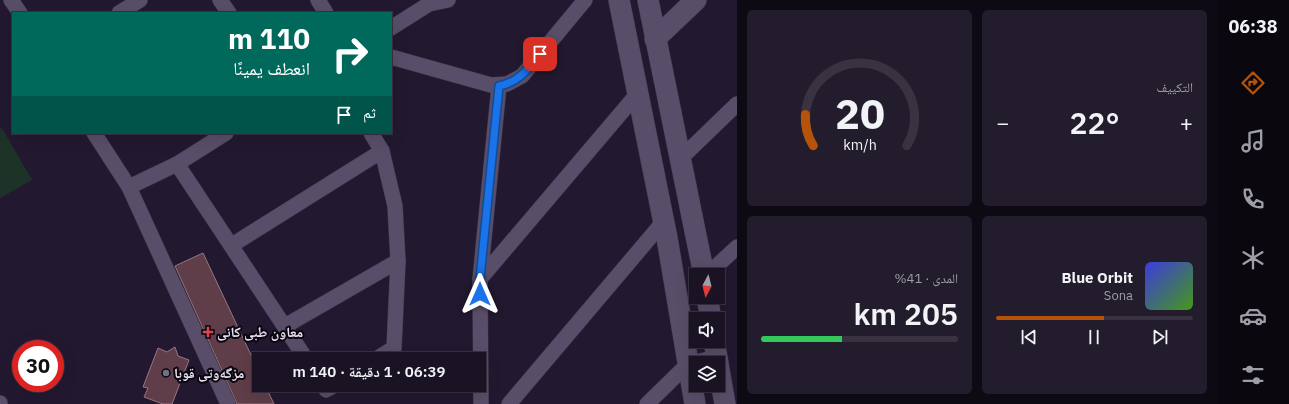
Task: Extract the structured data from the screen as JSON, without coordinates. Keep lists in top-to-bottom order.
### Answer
{
  "places": {
    "health": ["معاون طبی کانی"],
    "other": ["مزگەوتی قوبا"]
  },
  "north": "bottom",
  "page": {
    "tabs": "06:38",
    "tile": [
      "التكييف",
      ["المدى · 41%", "205 km"]
    ],
    "turn": ["110 m", "انعطف يمينًا"],
    "then": "ثم",
    "heat": ["−", "22°", "+"],
    "song": ["Blue Orbit", "Sona"],
    "limit": "30",
    "trip": "06:39 · 1 دقيقة · 140 m",
    "gauge": ["20", "km/h"]
  }
}
